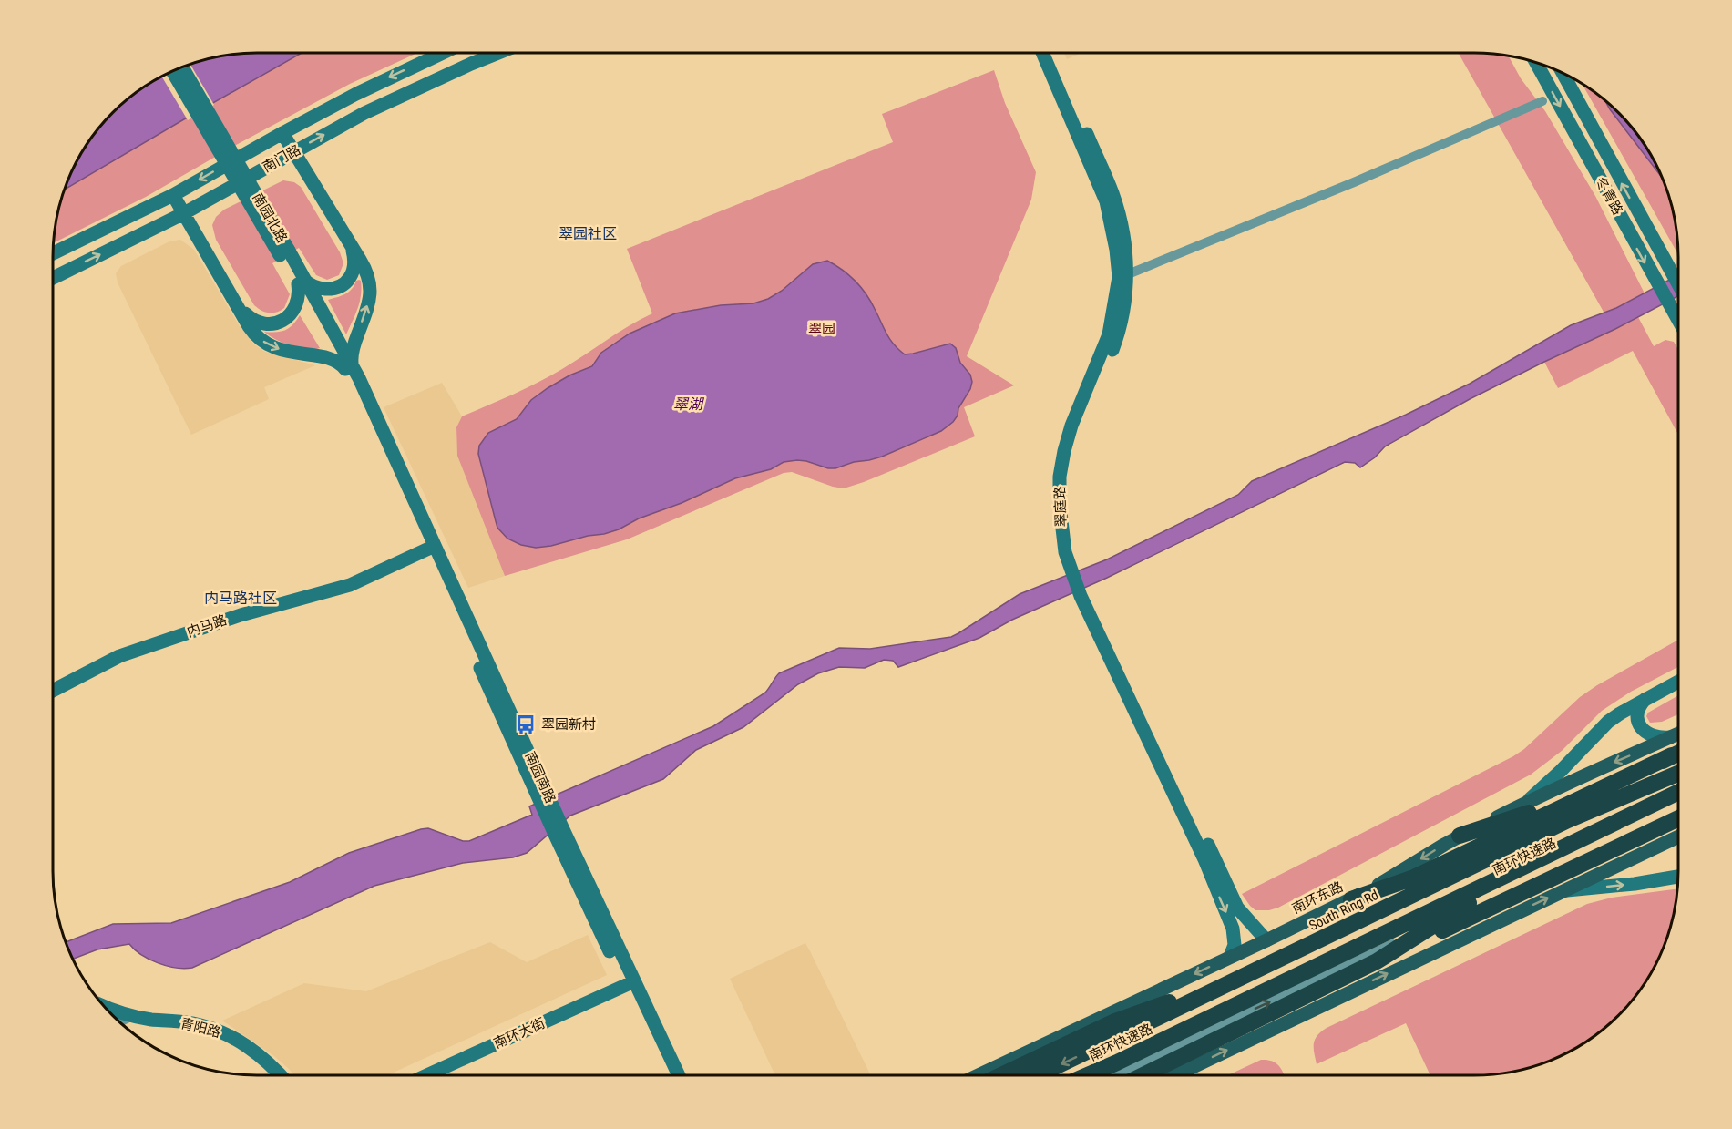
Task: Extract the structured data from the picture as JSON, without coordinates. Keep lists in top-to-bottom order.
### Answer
{
  "streets": {
    "highway": ["南环快速路", "South Ring Rd"],
    "main road": [
      "南门路",
      "冬青路",
      "南园北路",
      "翠庭路",
      "内马路",
      "南园南路",
      "南环东路",
      "青阳路",
      "南环大街"
    ]
  },
  "crossings": [
    ["南园北路", "南园南路"],
    ["翠庭路", "南环东路"],
    ["内马路", "南园南路"],
    ["南园南路", "南环大街"]
  ],
  "districts": ["翠园社区", "内马路社区"],
  "water": ["翠湖"],
  "parks": ["翠园"],
  "places": {
    "bus stop": ["翠园新村"]
  }
}
